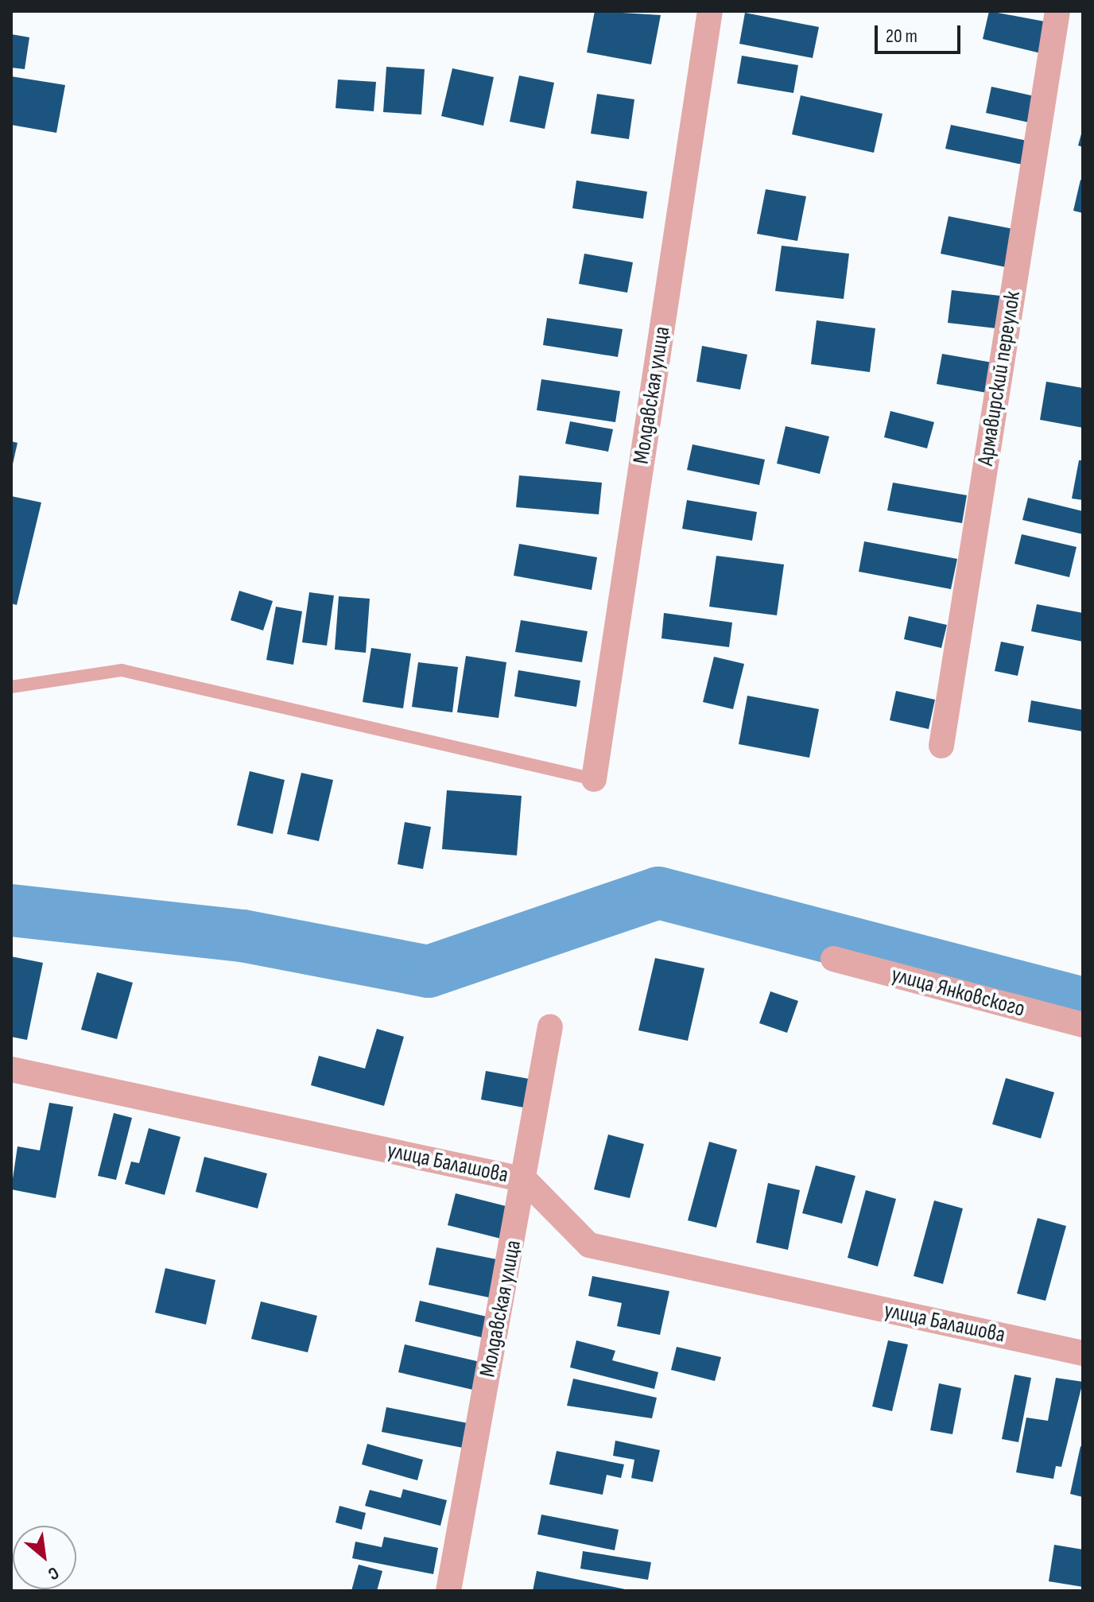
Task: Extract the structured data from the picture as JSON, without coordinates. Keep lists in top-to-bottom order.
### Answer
{
  "streets": {
    "street": [
      "Армавирский переулок",
      "Молдавская улица",
      "улица Янковского",
      "улица Балашова"
    ]
  },
  "crossings": [
    ["Молдавская улица", "улица Балашова"]
  ],
  "scale_bar": "20 m",
  "north": "bottom right"
}
